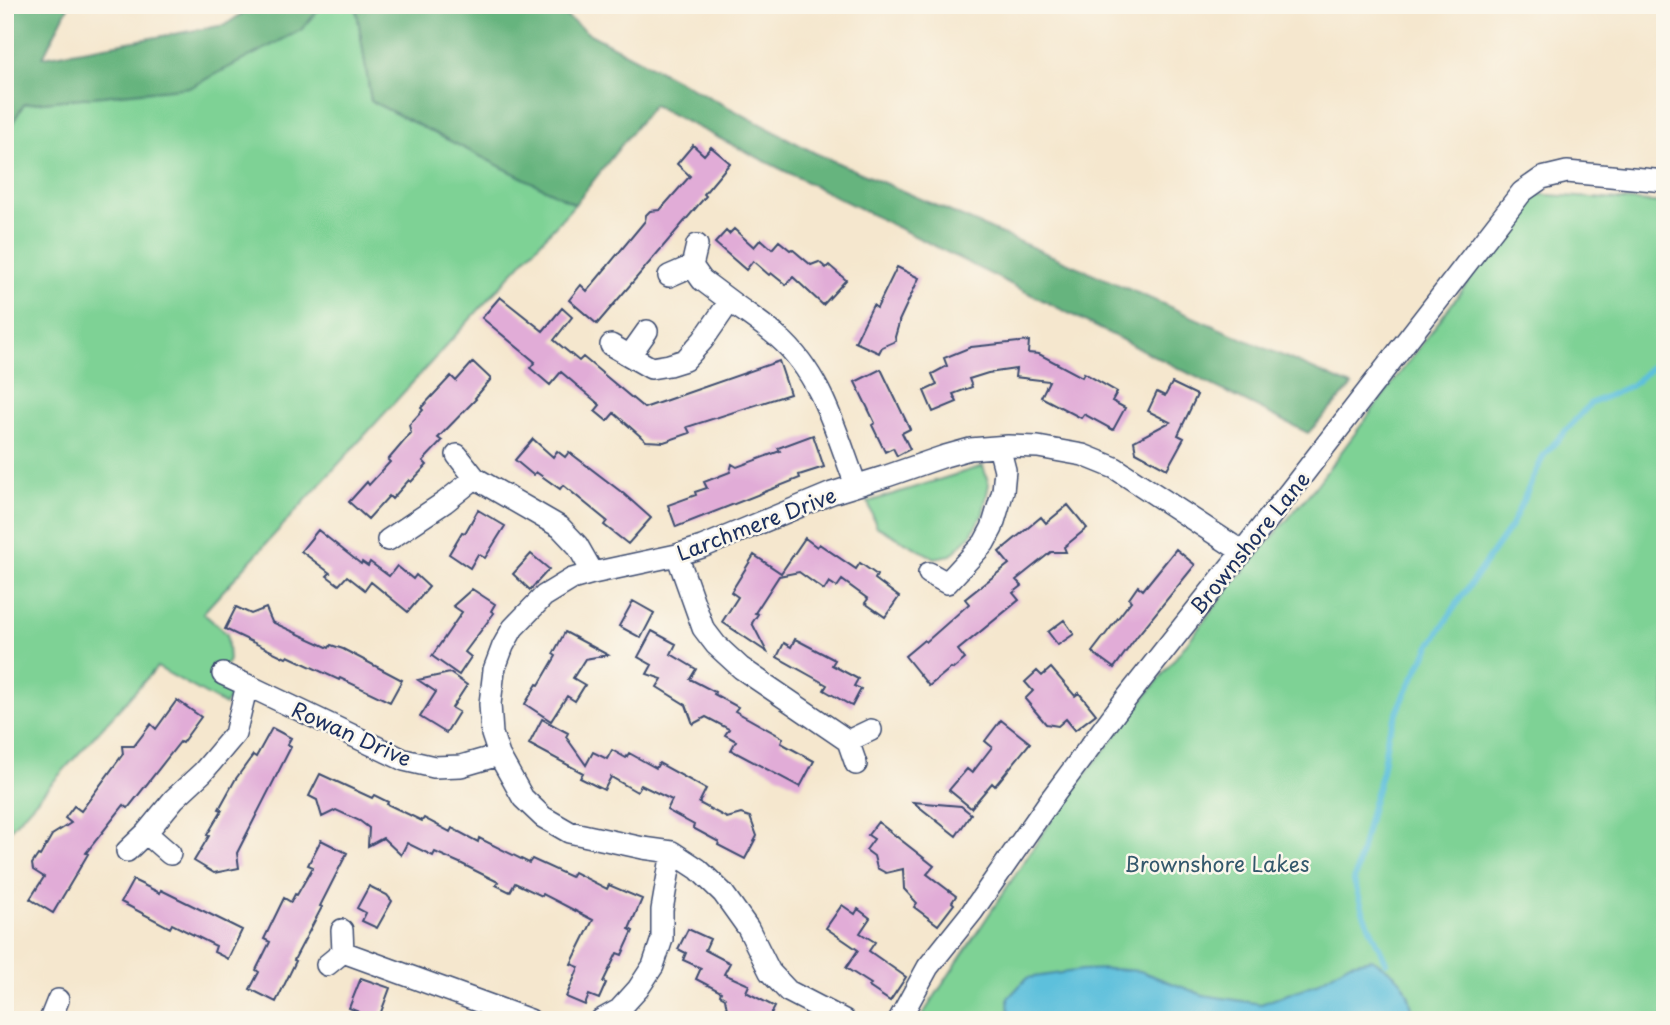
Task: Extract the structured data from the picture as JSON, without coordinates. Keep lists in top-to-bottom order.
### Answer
{
  "streets": {
    "street": ["Larchmere Drive", "Brownshore Lane", "Rowan Drive"]
  },
  "crossings": [
    ["Larchmere Drive", "Brownshore Lane"],
    ["Larchmere Drive", "Rowan Drive"]
  ],
  "parks": ["Brownshore Lakes"]
}
